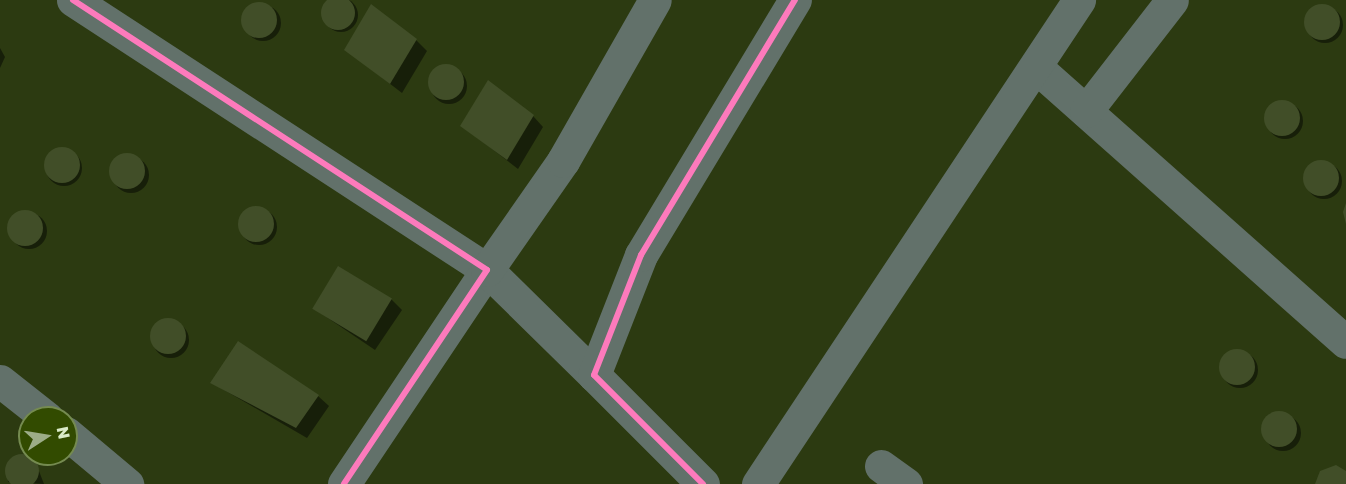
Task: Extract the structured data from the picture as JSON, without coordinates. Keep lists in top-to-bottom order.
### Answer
{
  "north": "right"
}
